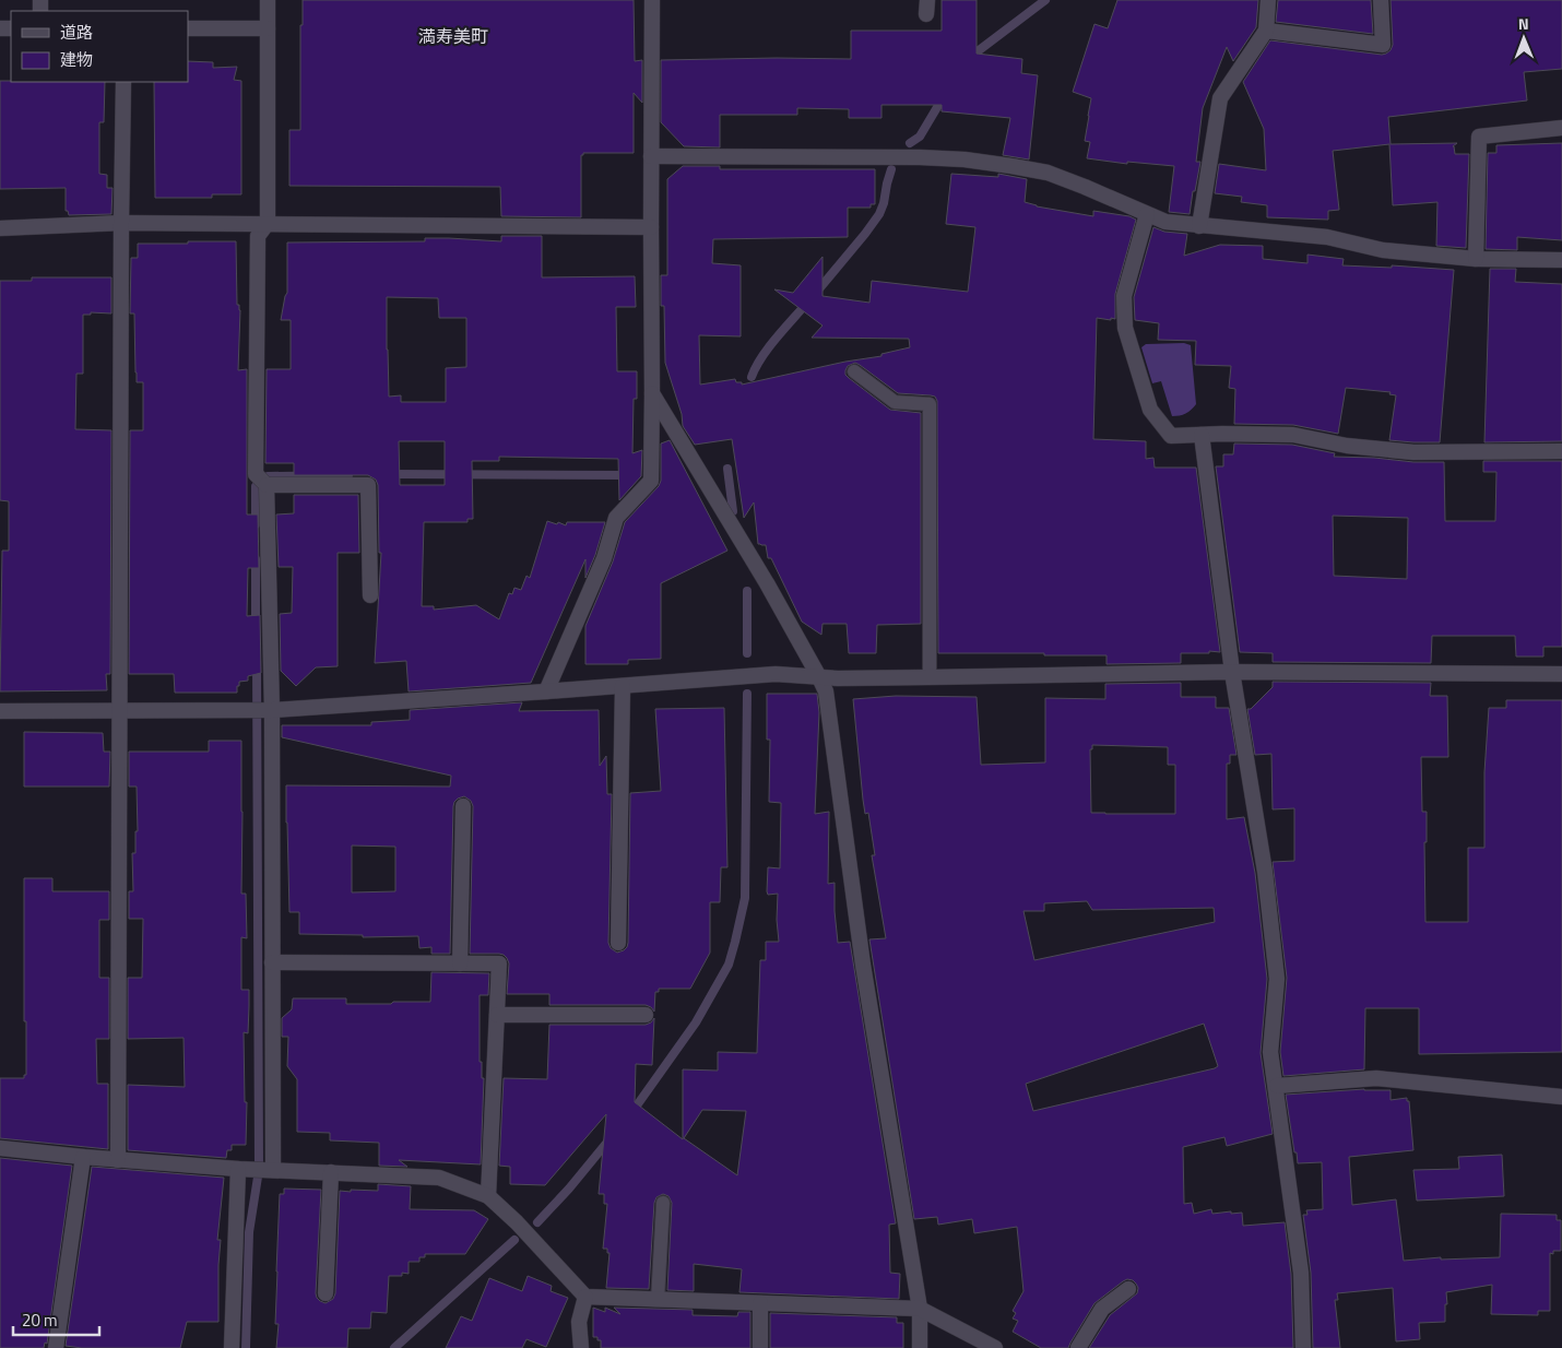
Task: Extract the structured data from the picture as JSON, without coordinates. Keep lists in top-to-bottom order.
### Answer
{
  "districts": ["満寿美町"],
  "legend": ["道路", "建物"],
  "scale_bar": "20 m",
  "north": "top"
}
